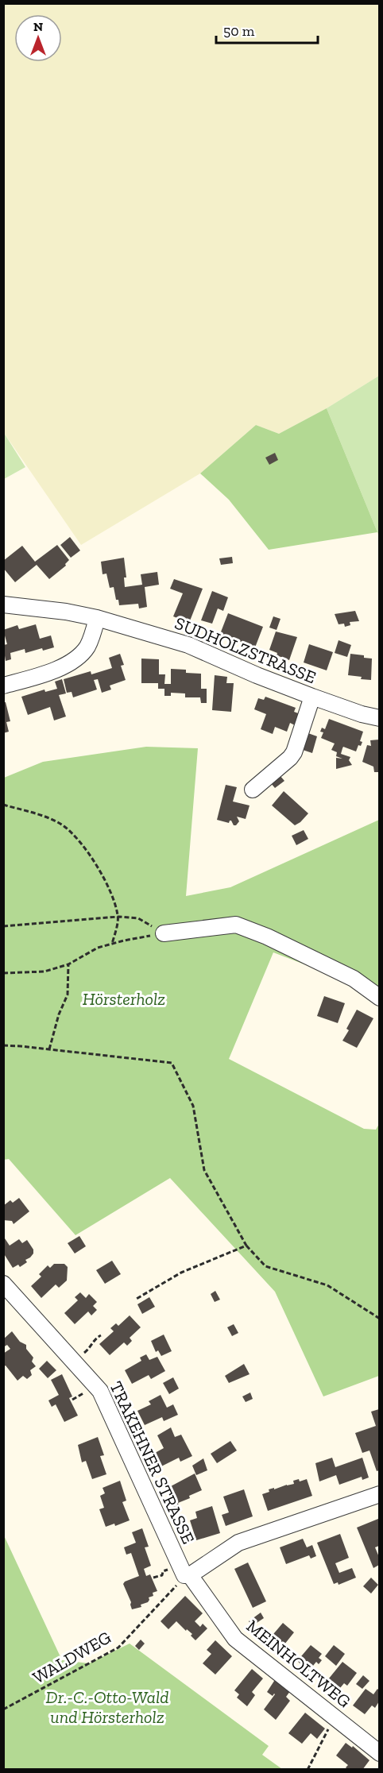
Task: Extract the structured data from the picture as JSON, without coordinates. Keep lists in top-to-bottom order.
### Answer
{
  "streets": {
    "street": ["SUDHOLZSTRASSE", "TRAKEHNER STRASSE", "MEINHOLTWEG"],
    "path": ["WALDWEG"]
  },
  "crossings": [
    ["TRAKEHNER STRASSE", "WALDWEG"],
    ["TRAKEHNER STRASSE", "MEINHOLTWEG"],
    ["WALDWEG", "MEINHOLTWEG"]
  ],
  "parks": ["Hörsterholz", "Dr.-C.-Otto-Wald und Hörsterholz"],
  "scale_bar": "50 m",
  "north": "top"
}
